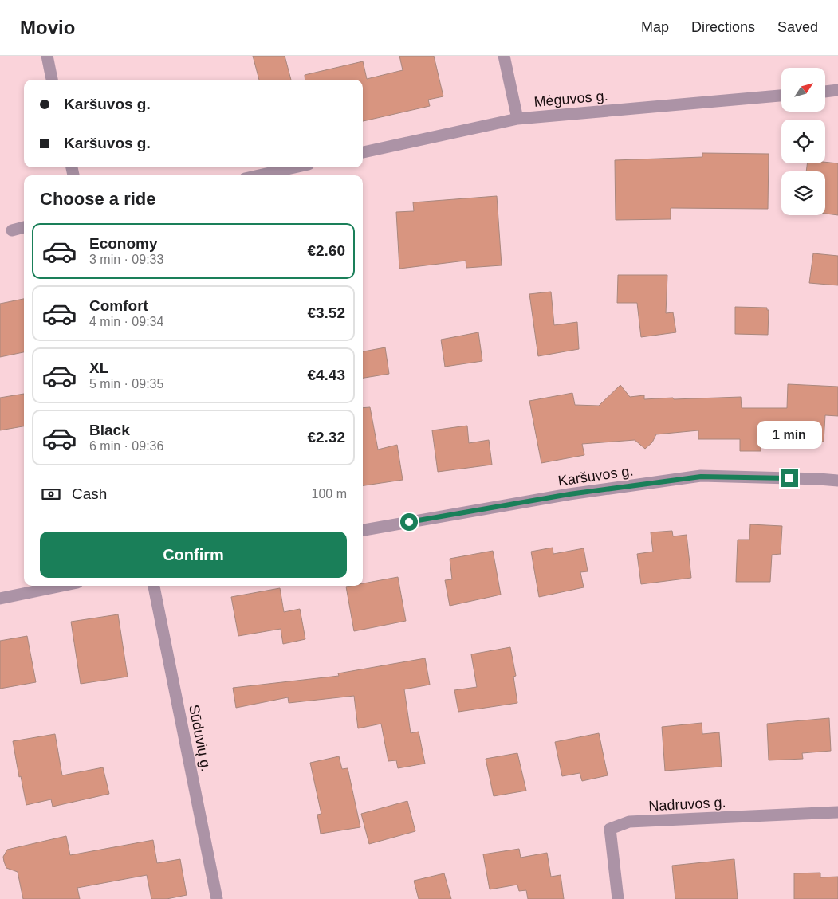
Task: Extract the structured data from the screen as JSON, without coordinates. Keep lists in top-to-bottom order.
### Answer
{
  "streets": {
    "street": [
      "Mėguvos g.",
      "Karšuvos g.",
      "Sūduvių g.",
      "Nadruvos g."
    ]
  },
  "north": "top right",
  "page": {
    "header": "Movio",
    "nav": ["Map", "Directions", "Saved"],
    "banner": ["Karšuvos g.", "Karšuvos g."],
    "heading": "Choose a ride",
    "list": [
      {
        "name": "Economy",
        "note": "3 min · 09:33",
        "value": "€2.60"
      },
      {
        "name": "Comfort",
        "note": "4 min · 09:34",
        "value": "€3.52"
      },
      {
        "name": "XL",
        "note": "5 min · 09:35",
        "value": "€4.43"
      },
      {
        "name": "Black",
        "note": "6 min · 09:36",
        "value": "€2.32"
      }
    ],
    "bubble": "1 min",
    "pay": ["Cash", "100 m"],
    "buttons": "Confirm"
  }
}
